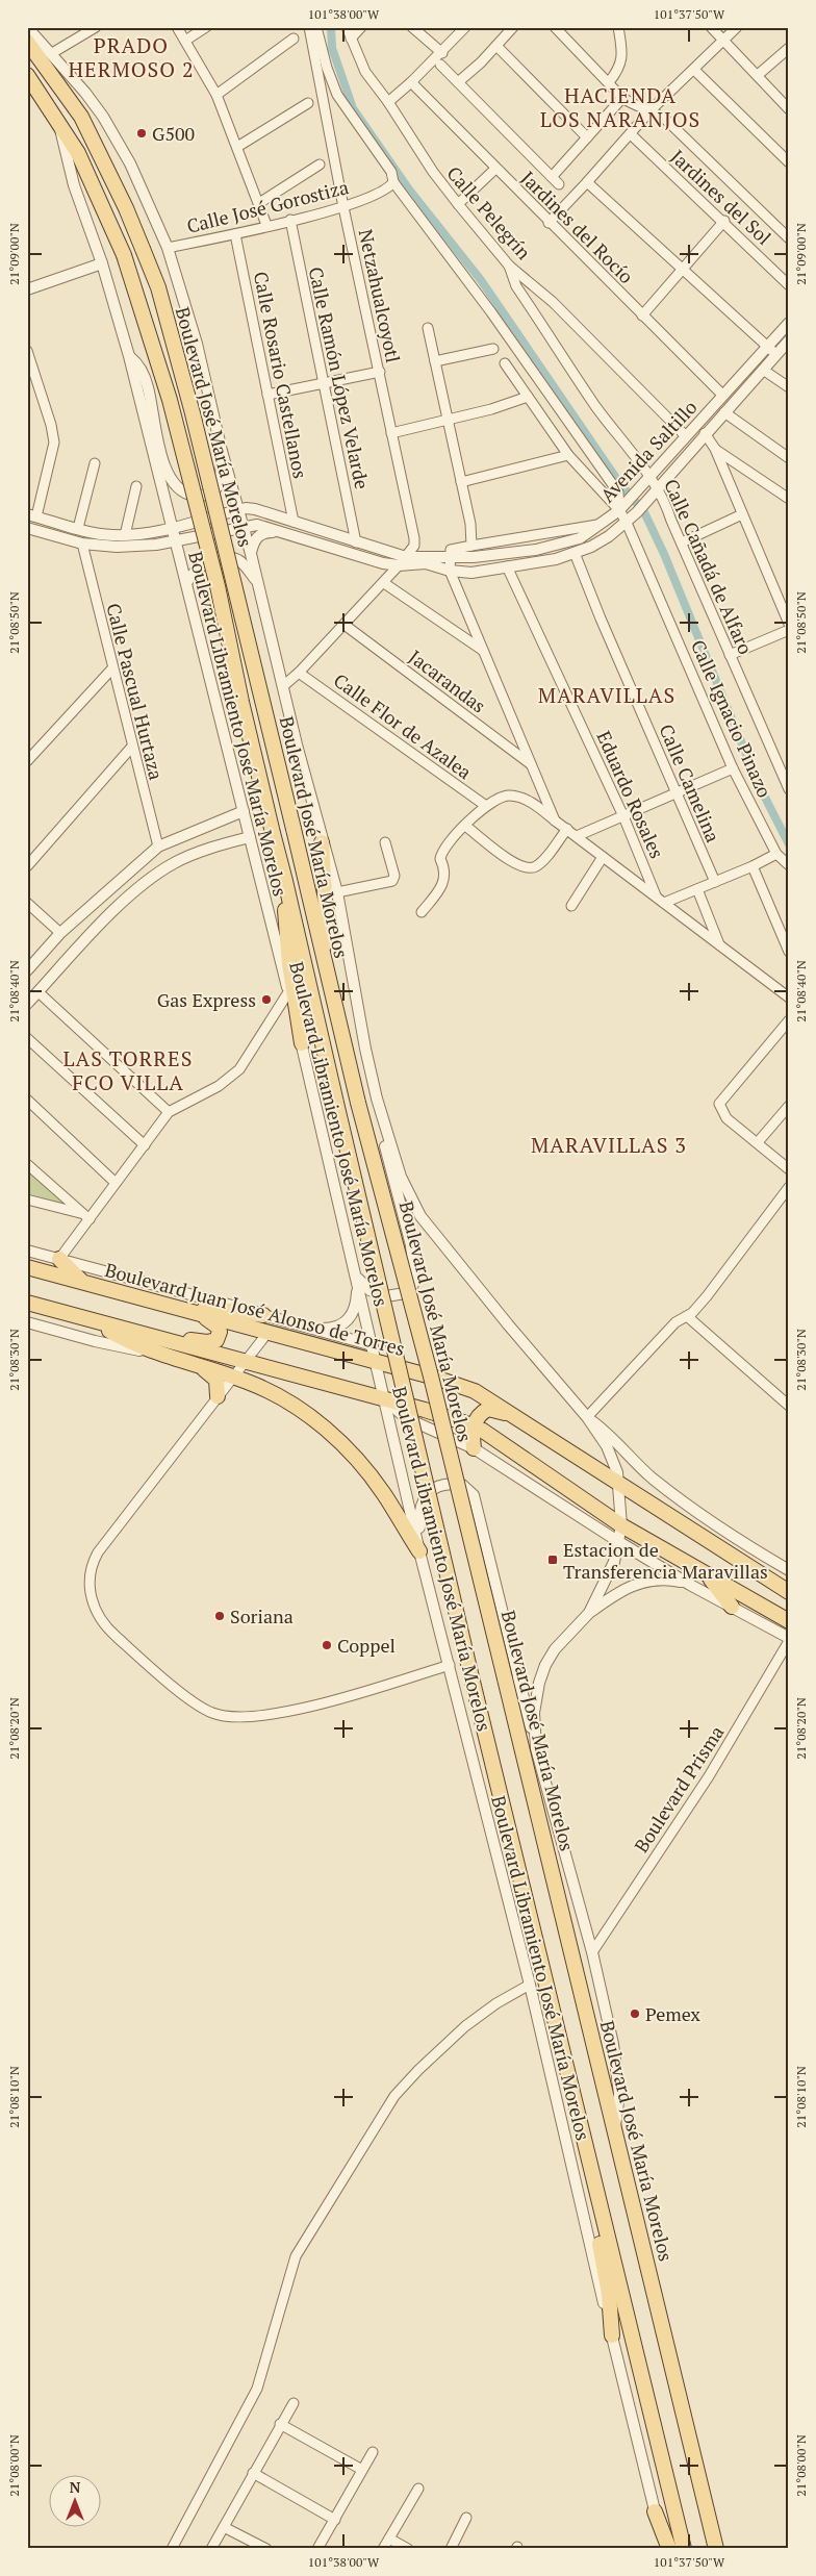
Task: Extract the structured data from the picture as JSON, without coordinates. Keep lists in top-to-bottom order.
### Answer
{
  "streets": {
    "main road": ["Boulevard José María Morelos", "Boulevard Juan José Alonso de Torres"],
    "street": [
      "Jardines del Sol",
      "Calle José Gorostiza",
      "Calle Pelegrín",
      "Jardines del Rocío",
      "Netzahualcoyotl",
      "Calle Rosario Castellanos",
      "Calle Ramón López Velarde",
      "Avenida Saltillo",
      "Calle Cañadá de Alfaro",
      "Jacarandas",
      "Calle Pascual Hurtaza",
      "Calle Ignacio Pinazo",
      "Boulevard Libramiento José María Morelos",
      "Calle Flor de Azalea",
      "Calle Camelina",
      "Eduardo Rosales",
      "Boulevard Prisma"
    ]
  },
  "crossings": [
    ["Calle José Gorostiza", "Netzahualcoyotl"],
    ["Calle José Gorostiza", "Calle Rosario Castellanos"],
    ["Calle José Gorostiza", "Calle Ramón López Velarde"],
    ["Calle José Gorostiza", "Boulevard Libramiento José María Morelos"],
    ["Calle Pelegrín", "Avenida Saltillo"],
    ["Calle Pelegrín", "Calle Cañadá de Alfaro"],
    ["Jardines del Rocío", "Avenida Saltillo"],
    ["Netzahualcoyotl", "Avenida Saltillo"],
    ["Netzahualcoyotl", "Jacarandas"],
    ["Netzahualcoyotl", "Boulevard Libramiento José María Morelos"],
    ["Netzahualcoyotl", "Calle Flor de Azalea"],
    ["Calle Rosario Castellanos", "Avenida Saltillo"],
    ["Calle Ramón López Velarde", "Avenida Saltillo"],
    ["Boulevard José María Morelos", "Boulevard Libramiento José María Morelos"],
    ["Avenida Saltillo", "Calle Cañadá de Alfaro"],
    ["Avenida Saltillo", "Calle Pascual Hurtaza"],
    ["Avenida Saltillo", "Calle Ignacio Pinazo"],
    ["Avenida Saltillo", "Boulevard Libramiento José María Morelos"],
    ["Avenida Saltillo", "Calle Camelina"],
    ["Avenida Saltillo", "Eduardo Rosales"],
    ["Boulevard Libramiento José María Morelos", "Boulevard Juan José Alonso de Torres"],
    ["Boulevard Libramiento José María Morelos", "Boulevard Prisma"]
  ],
  "districts": [
    "PRADO HERMOSO 2",
    "HACIENDA LOS NARANJOS",
    "MARAVILLAS",
    "LAS TORRES FCO VILLA",
    "MARAVILLAS 3"
  ],
  "places": {
    "other": [
      "G500",
      "Gas Express",
      "Soriana",
      "Coppel",
      "Pemex"
    ],
    "transit": ["Estacion de Transferencia Maravillas"]
  },
  "north": "top",
  "coordinates": [
    "101°38'00\"W",
    "101°37'50\"W",
    "21°09'00\"N",
    "21°08'50\"N",
    "21°08'40\"N",
    "21°08'30\"N",
    "21°08'20\"N",
    "21°08'10\"N",
    "21°08'00\"N"
  ]
}
